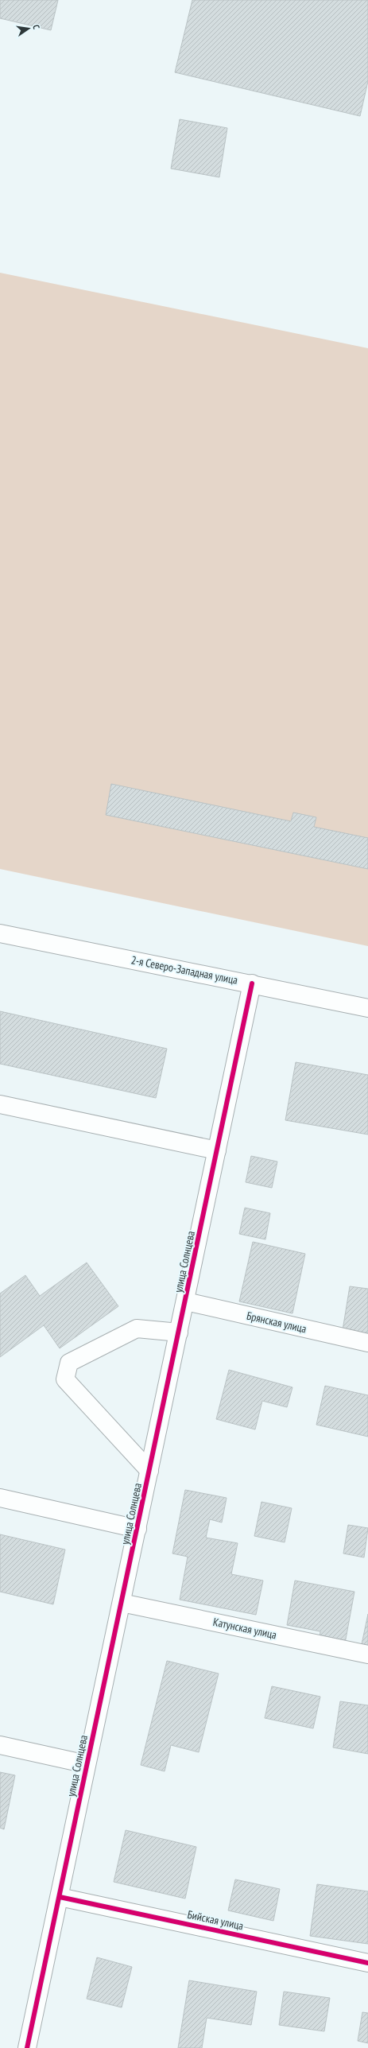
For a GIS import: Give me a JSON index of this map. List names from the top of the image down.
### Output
{
  "streets": {
    "street": [
      "2-я Северо-Западная улица",
      "улица Солнцева",
      "Брянская улица",
      "Катунская улица",
      "Бийская улица"
    ]
  },
  "crossings": [
    ["2-я Северо-Западная улица", "улица Солнцева"],
    ["улица Солнцева", "Брянская улица"],
    ["улица Солнцева", "Катунская улица"],
    ["улица Солнцева", "Бийская улица"]
  ],
  "north": "right"
}
